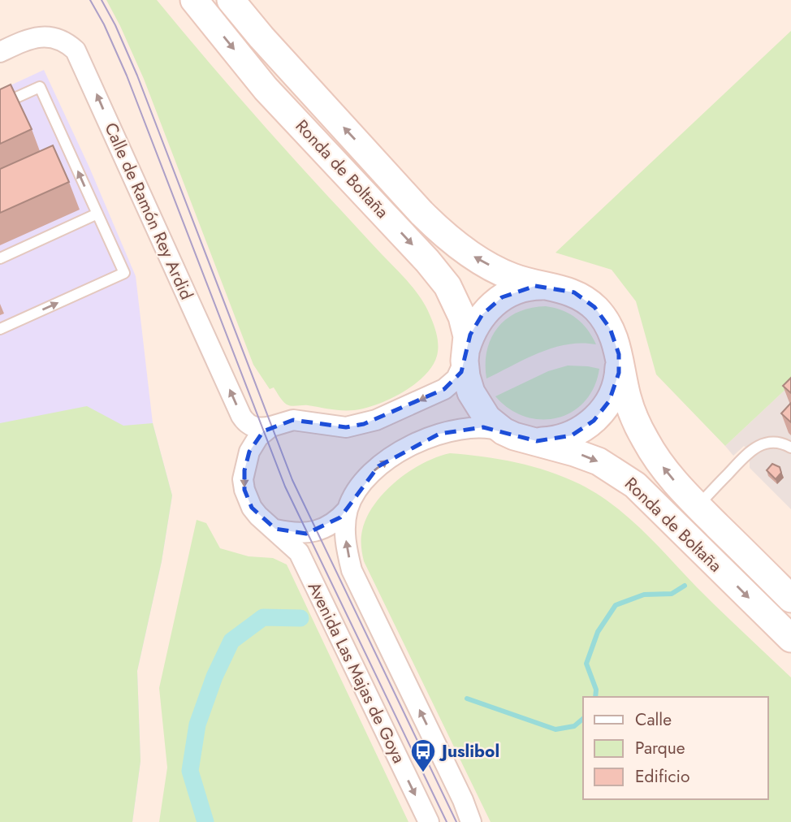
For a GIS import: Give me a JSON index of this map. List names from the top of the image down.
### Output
{
  "streets": {
    "main road": ["Ronda de Boltaña"],
    "street": ["Calle de Ramón Rey Ardid", "Avenida Las Majas de Goya"]
  },
  "crossings": [
    ["Calle de Ramón Rey Ardid", "Avenida Las Majas de Goya"]
  ],
  "one_way": ["Calle de Ramón Rey Ardid"],
  "places": {
    "bus stop": ["Juslibol"]
  },
  "legend": ["Calle", "Parque", "Edificio"]
}
